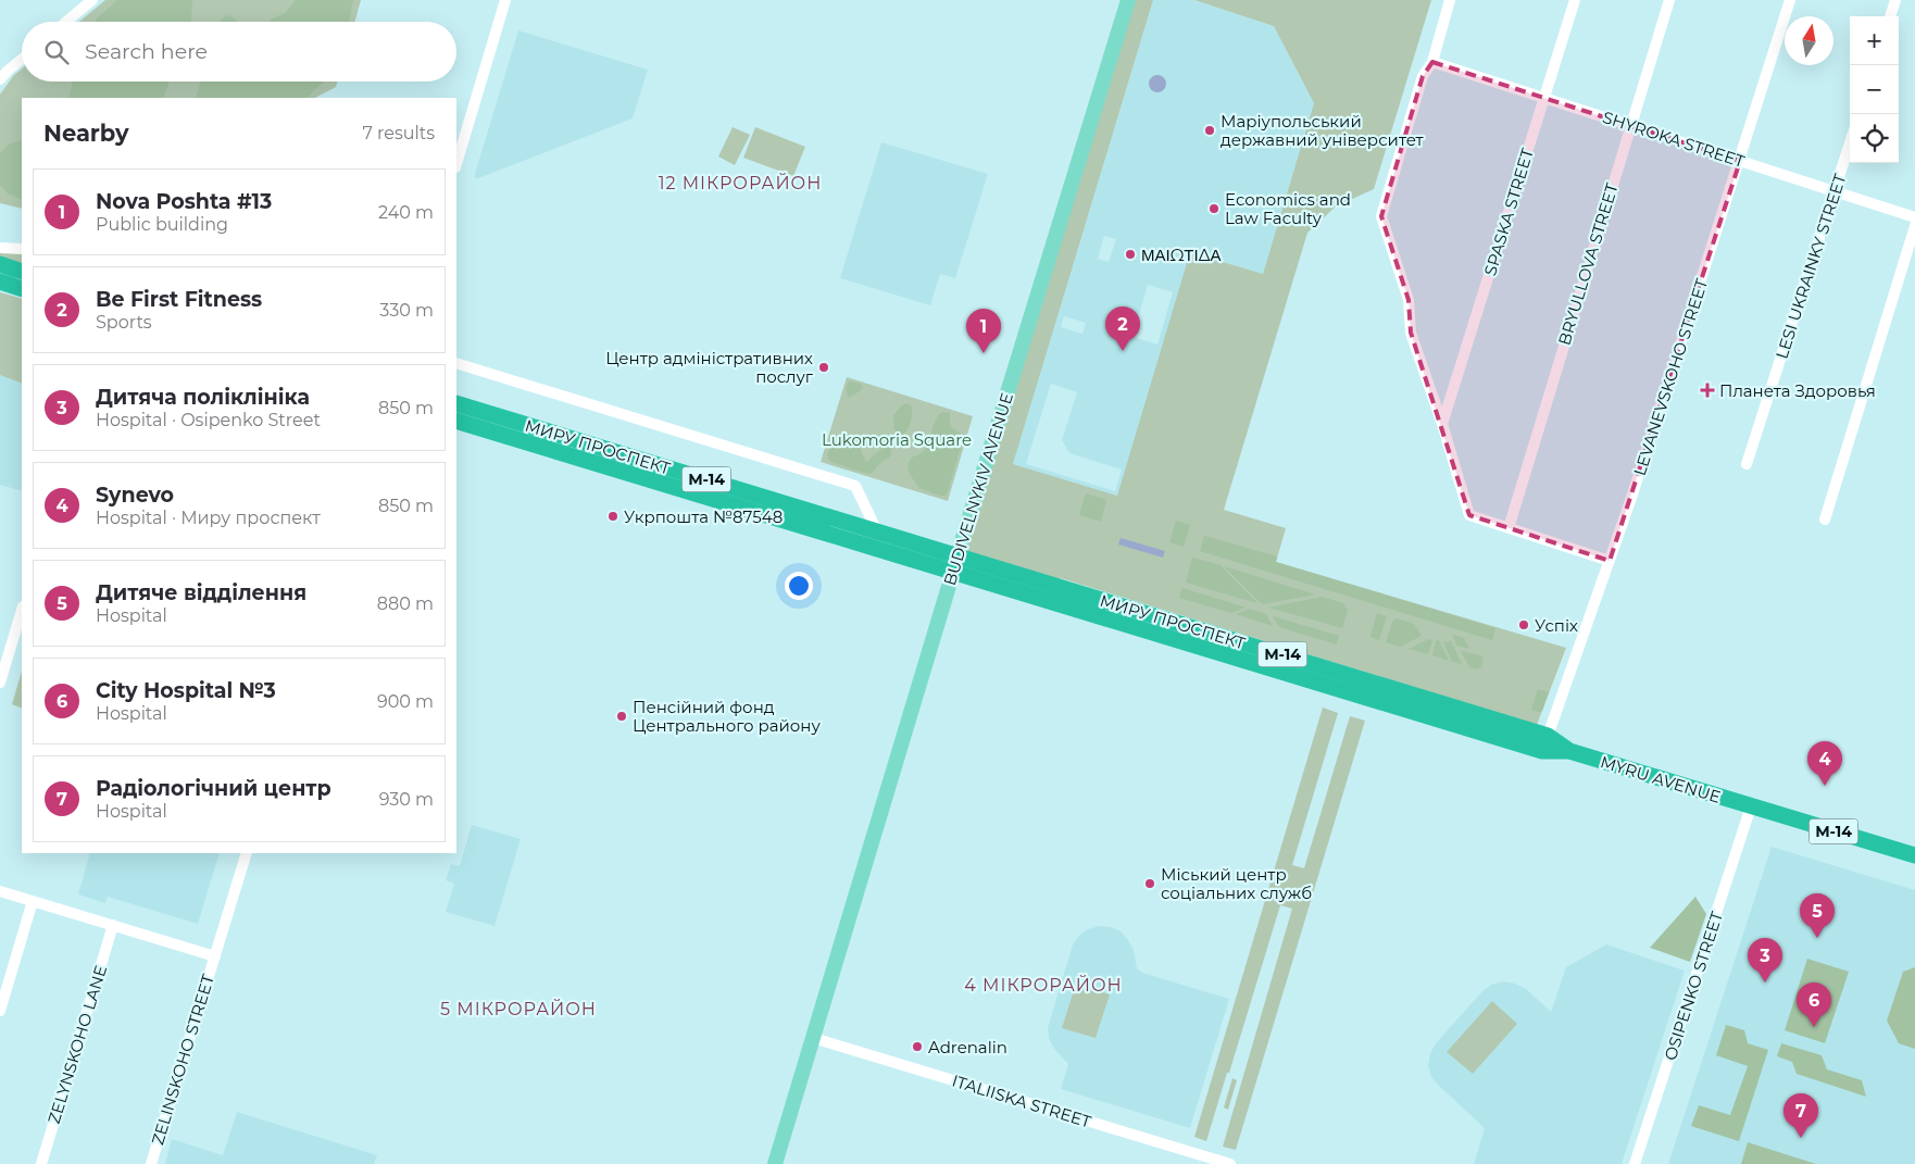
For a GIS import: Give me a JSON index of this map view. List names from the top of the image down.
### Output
{
  "streets": {
    "highway": ["МИРУ ПРОСПЕКТ", "М-14", "MYRU AVENUE"],
    "main road": ["BUDIVELNYKIV AVENUE"],
    "street": [
      "SHYROKA STREET",
      "SPASKA STREET",
      "BRYULLOVA STREET",
      "LESI UKRAINKY STREET",
      "LEVANEVSKOHO STREET",
      "OSIPENKO STREET",
      "ZELYNSKOHO LANE",
      "ZELINSKOHO STREET",
      "ITALIISKA STREET"
    ]
  },
  "crossings": [
    ["SHYROKA STREET", "SPASKA STREET"],
    ["SHYROKA STREET", "BRYULLOVA STREET"],
    ["SHYROKA STREET", "LESI UKRAINKY STREET"],
    ["SHYROKA STREET", "LEVANEVSKOHO STREET"],
    ["LEVANEVSKOHO STREET", "МИРУ ПРОСПЕКТ"],
    ["LEVANEVSKOHO STREET", "MYRU AVENUE"],
    ["МИРУ ПРОСПЕКТ", "М-14"],
    ["МИРУ ПРОСПЕКТ", "BUDIVELNYKIV AVENUE"],
    ["МИРУ ПРОСПЕКТ", "MYRU AVENUE"],
    ["М-14", "BUDIVELNYKIV AVENUE"],
    ["М-14", "MYRU AVENUE"],
    ["М-14", "OSIPENKO STREET"],
    ["BUDIVELNYKIV AVENUE", "ITALIISKA STREET"],
    ["MYRU AVENUE", "OSIPENKO STREET"]
  ],
  "districts": ["12 МІКРОРАЙОН", "4 МІКРОРАЙОН", "5 МІКРОРАЙОН"],
  "parks": ["Lukomoria Square"],
  "places": {
    "other": [
      "Маріупольський державний університет",
      "Economics and Law Faculty",
      "ΜΑΙΩΤΙΔΑ",
      "Центр адміністративних послуг",
      "Укрпошта №87548",
      "Успіх",
      "Пенсійний фонд Центрального району",
      "Міський центр соціальних служб",
      "Adrenalin"
    ],
    "health": ["Планета Здоровья"]
  },
  "north": "top",
  "page": {
    "map_buttons": ["+", "−"],
    "search": "Search here",
    "heading": ["Nearby", "7 results"],
    "list": [
      {
        "mark": "1",
        "name": "Nova Poshta #13",
        "note": "Public building",
        "value": "240 m"
      },
      {
        "mark": "2",
        "name": "Be First Fitness",
        "note": "Sports",
        "value": "330 m"
      },
      {
        "mark": "3",
        "name": "Дитяча поліклініка",
        "note": "Hospital · Osipenko Street",
        "value": "850 m"
      },
      {
        "mark": "4",
        "name": "Synevo",
        "note": "Hospital · Миру проспект",
        "value": "850 m"
      },
      {
        "mark": "5",
        "name": "Дитяче відділення",
        "note": "Hospital",
        "value": "880 m"
      },
      {
        "mark": "6",
        "name": "City Hospital №3",
        "note": "Hospital",
        "value": "900 m"
      },
      {
        "mark": "7",
        "name": "Радіологічний центр",
        "note": "Hospital",
        "value": "930 m"
      }
    ],
    "pins": [
      "2",
      "1",
      "4",
      "5",
      "3",
      "6",
      "7"
    ]
  }
}
